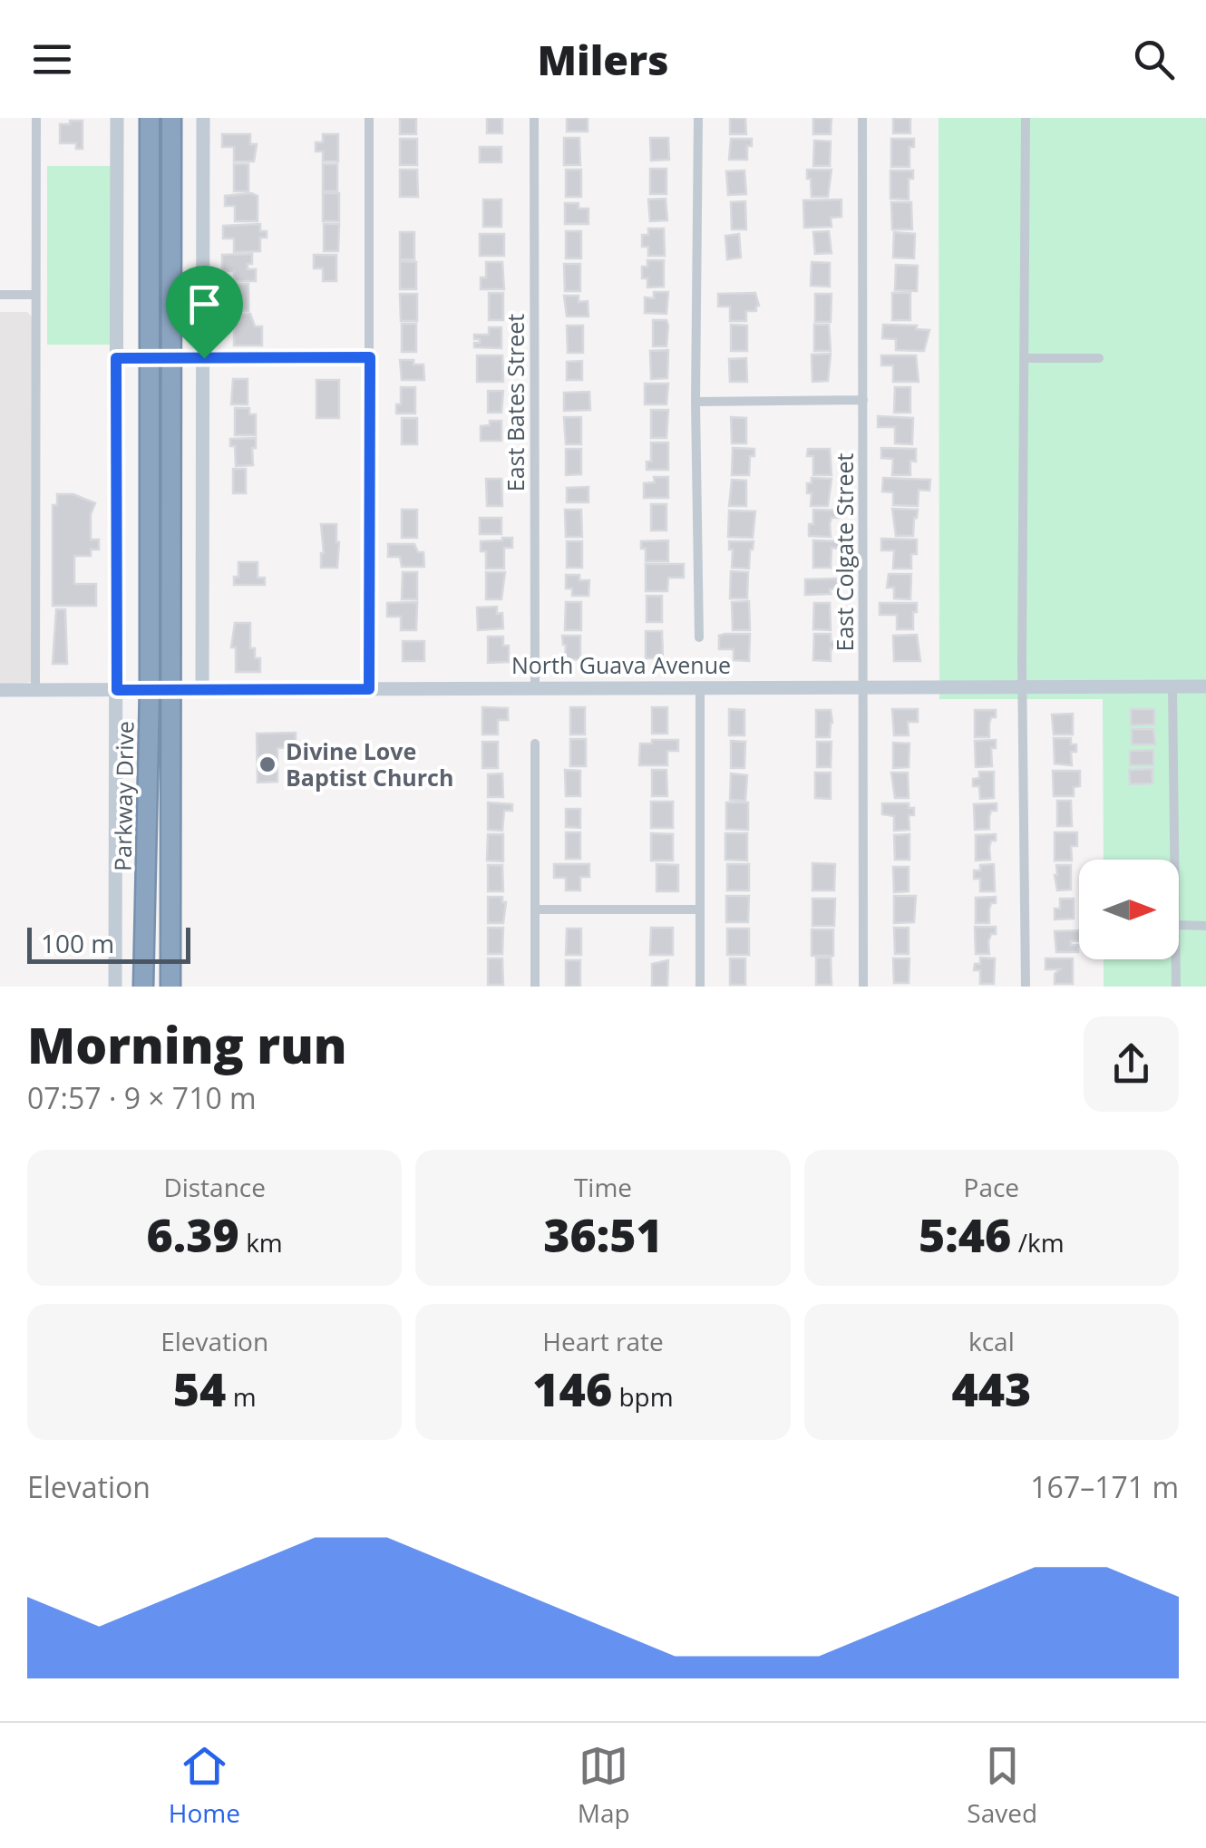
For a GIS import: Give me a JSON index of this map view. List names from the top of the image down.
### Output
{
  "streets": {
    "highway": ["Parkway Drive"],
    "street": ["East Bates Street", "East Colgate Street", "North Guava Avenue"]
  },
  "crossings": [
    ["East Bates Street", "North Guava Avenue"],
    ["East Colgate Street", "North Guava Avenue"],
    ["North Guava Avenue", "Parkway Drive"]
  ],
  "places": ["Divine Love Baptist Church"],
  "scale_bar": "100 m",
  "north": "right",
  "page": {
    "header": "Milers",
    "scale": "100 m",
    "heading": ["Morning run", "07:57 · 9 × 710 m"],
    "stats": [
      ["Distance", "6.39 km"],
      ["Time", "36:51"],
      ["Pace", "5:46 /km"],
      ["Elevation", "54 m"],
      ["Heart rate", "146 bpm"],
      ["kcal", "443"]
    ],
    "chart": ["Elevation", "167–171 m"],
    "tabs": ["Home", "Map", "Saved"]
  }
}
